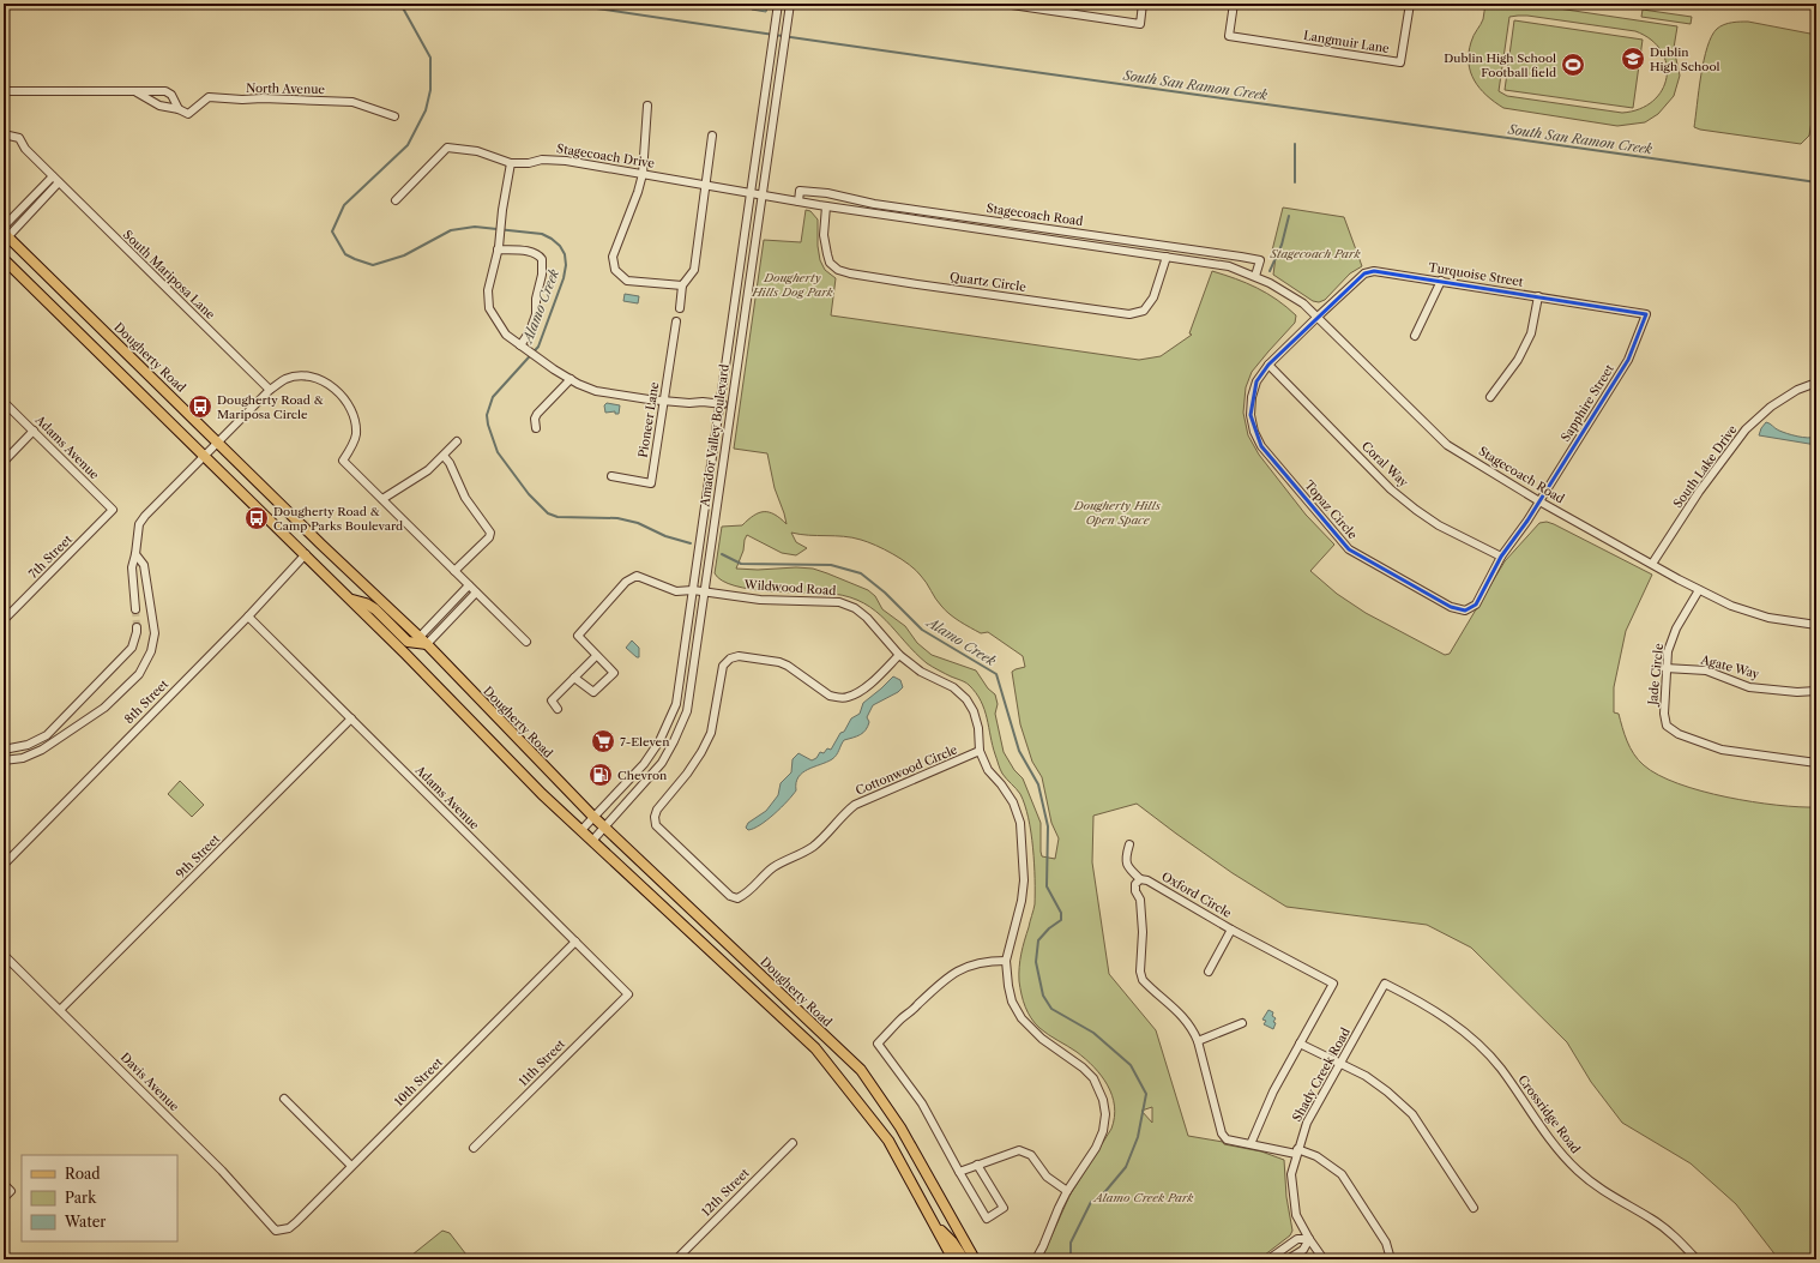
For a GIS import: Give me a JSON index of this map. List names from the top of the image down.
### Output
{
  "streets": {
    "main road": ["Dougherty Road"],
    "street": [
      "Langmuir Lane",
      "North Avenue",
      "Stagecoach Drive",
      "Stagecoach Road",
      "South Mariposa Lane",
      "Turquoise Street",
      "Quartz Circle",
      "Sapphire Street",
      "Pioneer Lane",
      "Amador Valley Boulevard",
      "Adams Avenue",
      "Coral Way",
      "South Lake Drive",
      "Topaz Circle",
      "7th Street",
      "Wildwood Road",
      "Agate Way",
      "Jade Circle",
      "8th Street",
      "Cottonwood Circle",
      "9th Street",
      "Oxford Circle",
      "11th Street",
      "Shady Creek Road",
      "Davis Avenue",
      "10th Street",
      "Crossridge Road",
      "12th Street"
    ]
  },
  "crossings": [
    ["Stagecoach Drive", "Stagecoach Road"],
    ["Stagecoach Drive", "Amador Valley Boulevard"],
    ["Stagecoach Road", "Turquoise Street"],
    ["Stagecoach Road", "Quartz Circle"],
    ["Stagecoach Road", "Sapphire Street"],
    ["Stagecoach Road", "Amador Valley Boulevard"],
    ["Stagecoach Road", "South Lake Drive"],
    ["Stagecoach Road", "Topaz Circle"],
    ["Stagecoach Road", "Jade Circle"],
    ["Turquoise Street", "Sapphire Street"],
    ["Turquoise Street", "Topaz Circle"],
    ["Dougherty Road", "Amador Valley Boulevard"],
    ["Sapphire Street", "Topaz Circle"],
    ["Amador Valley Boulevard", "Wildwood Road"],
    ["Adams Avenue", "7th Street"],
    ["Adams Avenue", "8th Street"],
    ["Adams Avenue", "9th Street"],
    ["Adams Avenue", "11th Street"],
    ["Adams Avenue", "10th Street"],
    ["Coral Way", "Topaz Circle"],
    ["Wildwood Road", "Cottonwood Circle"],
    ["Agate Way", "Jade Circle"],
    ["9th Street", "Davis Avenue"],
    ["Shady Creek Road", "Crossridge Road"],
    ["Davis Avenue", "10th Street"]
  ],
  "water": ["South San Ramon Creek", "Alamo Creek"],
  "parks": [
    "Stagecoach Park",
    "Dougherty Hills Dog Park",
    "Dougherty Hills Open Space",
    "Alamo Creek Park"
  ],
  "places": {
    "school or university": ["Dublin High School"],
    "sports": ["Dublin High School Football field"],
    "bus stop": ["Dougherty Road & Mariposa Circle", "Dougherty Road & Camp Parks Boulevard"],
    "supermarket": ["7-Eleven"],
    "fuel station": ["Chevron"]
  },
  "legend": ["Road", "Park", "Water"]
}
